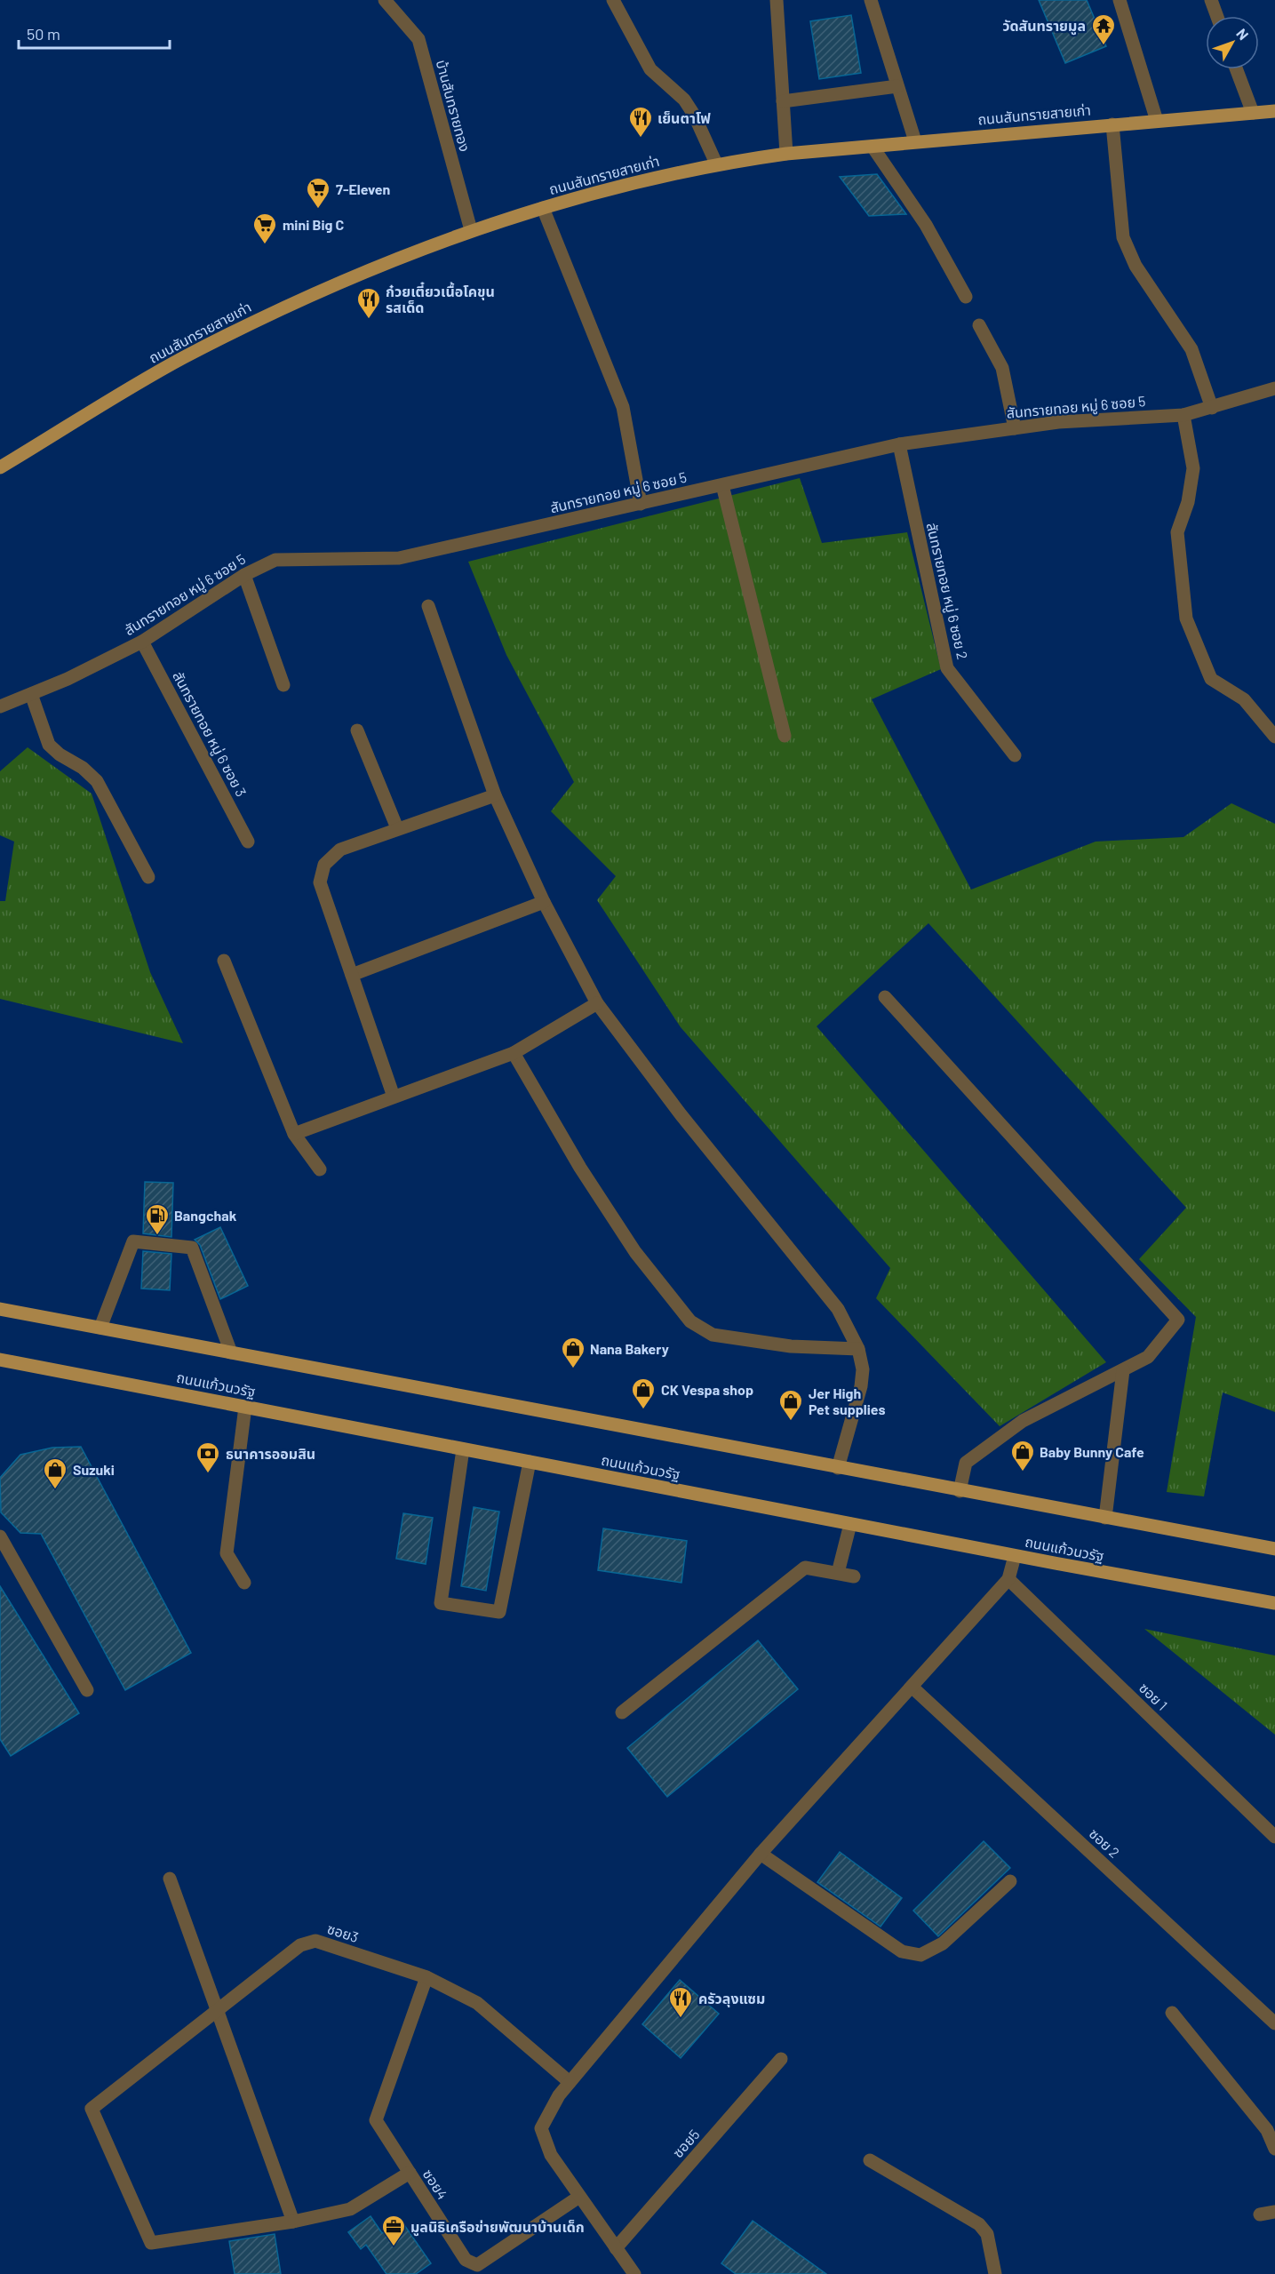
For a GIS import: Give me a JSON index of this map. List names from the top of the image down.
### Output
{
  "streets": {
    "main road": ["ถนนสันทรายสายเก่า", "ถนนแก้วนวรัฐ"],
    "street": [
      "บ้านสันทรายทอง",
      "สันทรายทอย หมู่ 6 ซอย 5",
      "สันทรายทอย หมู่ 6 ซอย 2",
      "สันทรายทอย หมู่ 6 ซอย 3",
      "ซอย 1",
      "ซอย 2",
      "ซอย3",
      "ซอย5",
      "ซอย4"
    ]
  },
  "crossings": [
    ["บ้านสันทรายทอง", "ถนนสันทรายสายเก่า"],
    ["สันทรายทอย หมู่ 6 ซอย 5", "สันทรายทอย หมู่ 6 ซอย 2"],
    ["สันทรายทอย หมู่ 6 ซอย 5", "สันทรายทอย หมู่ 6 ซอย 3"]
  ],
  "places": {
    "temple": ["วัดสันทรายมูล"],
    "restaurant": ["เย็นตาโฟ", "ก๋วยเตี๋ยวเนื้อโคขุน รสเด็ด", "ครัวลุงแซม"],
    "supermarket": ["7-Eleven", "mini Big C"],
    "fuel station": ["Bangchak"],
    "shop": [
      "Nana Bakery",
      "CK Vespa shop",
      "Jer High Pet supplies",
      "Baby Bunny Cafe",
      "Suzuki"
    ],
    "bank": ["ธนาคารออมสิน"],
    "office": ["มูลนิธิเครือข่ายพัฒนาบ้านเด็ก"]
  },
  "scale_bar": "50 m",
  "north": "top right"
}
